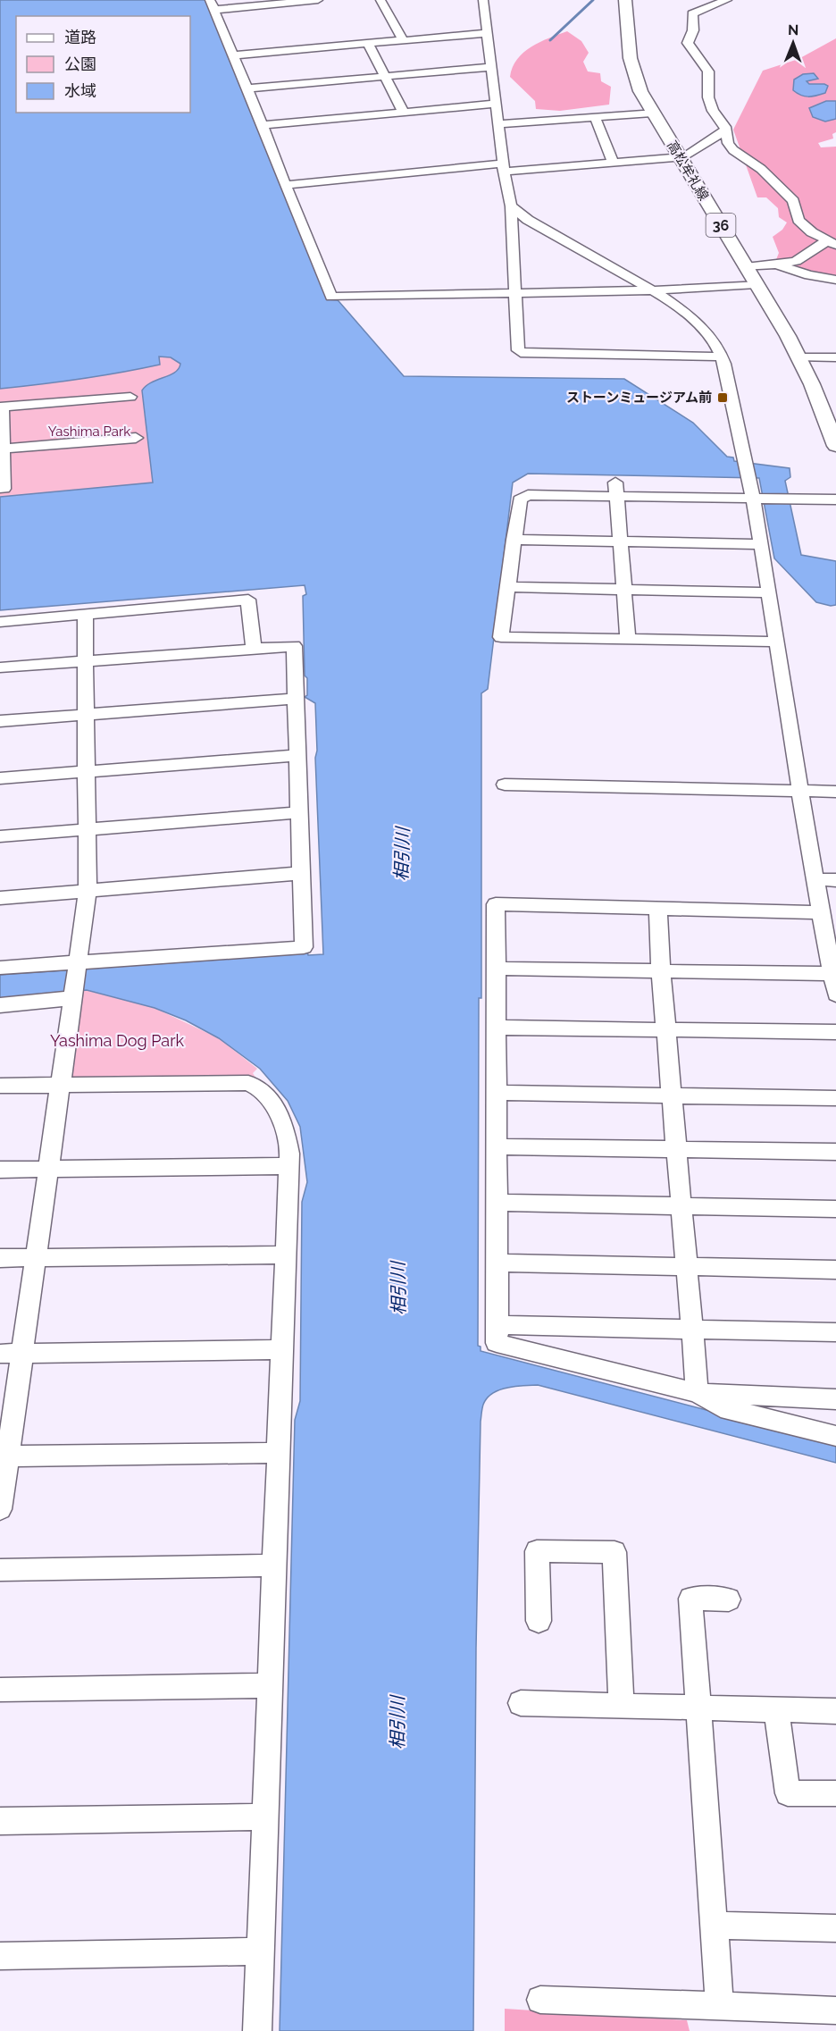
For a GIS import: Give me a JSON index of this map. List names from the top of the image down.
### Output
{
  "streets": {
    "main road": ["高松牟礼線", "36"]
  },
  "water": ["相引川"],
  "parks": ["Yashima Park", "Yashima Dog Park"],
  "places": {
    "transit": ["ストーンミュージアム前"]
  },
  "legend": ["道路", "公園", "水域"],
  "north": "top"
}
